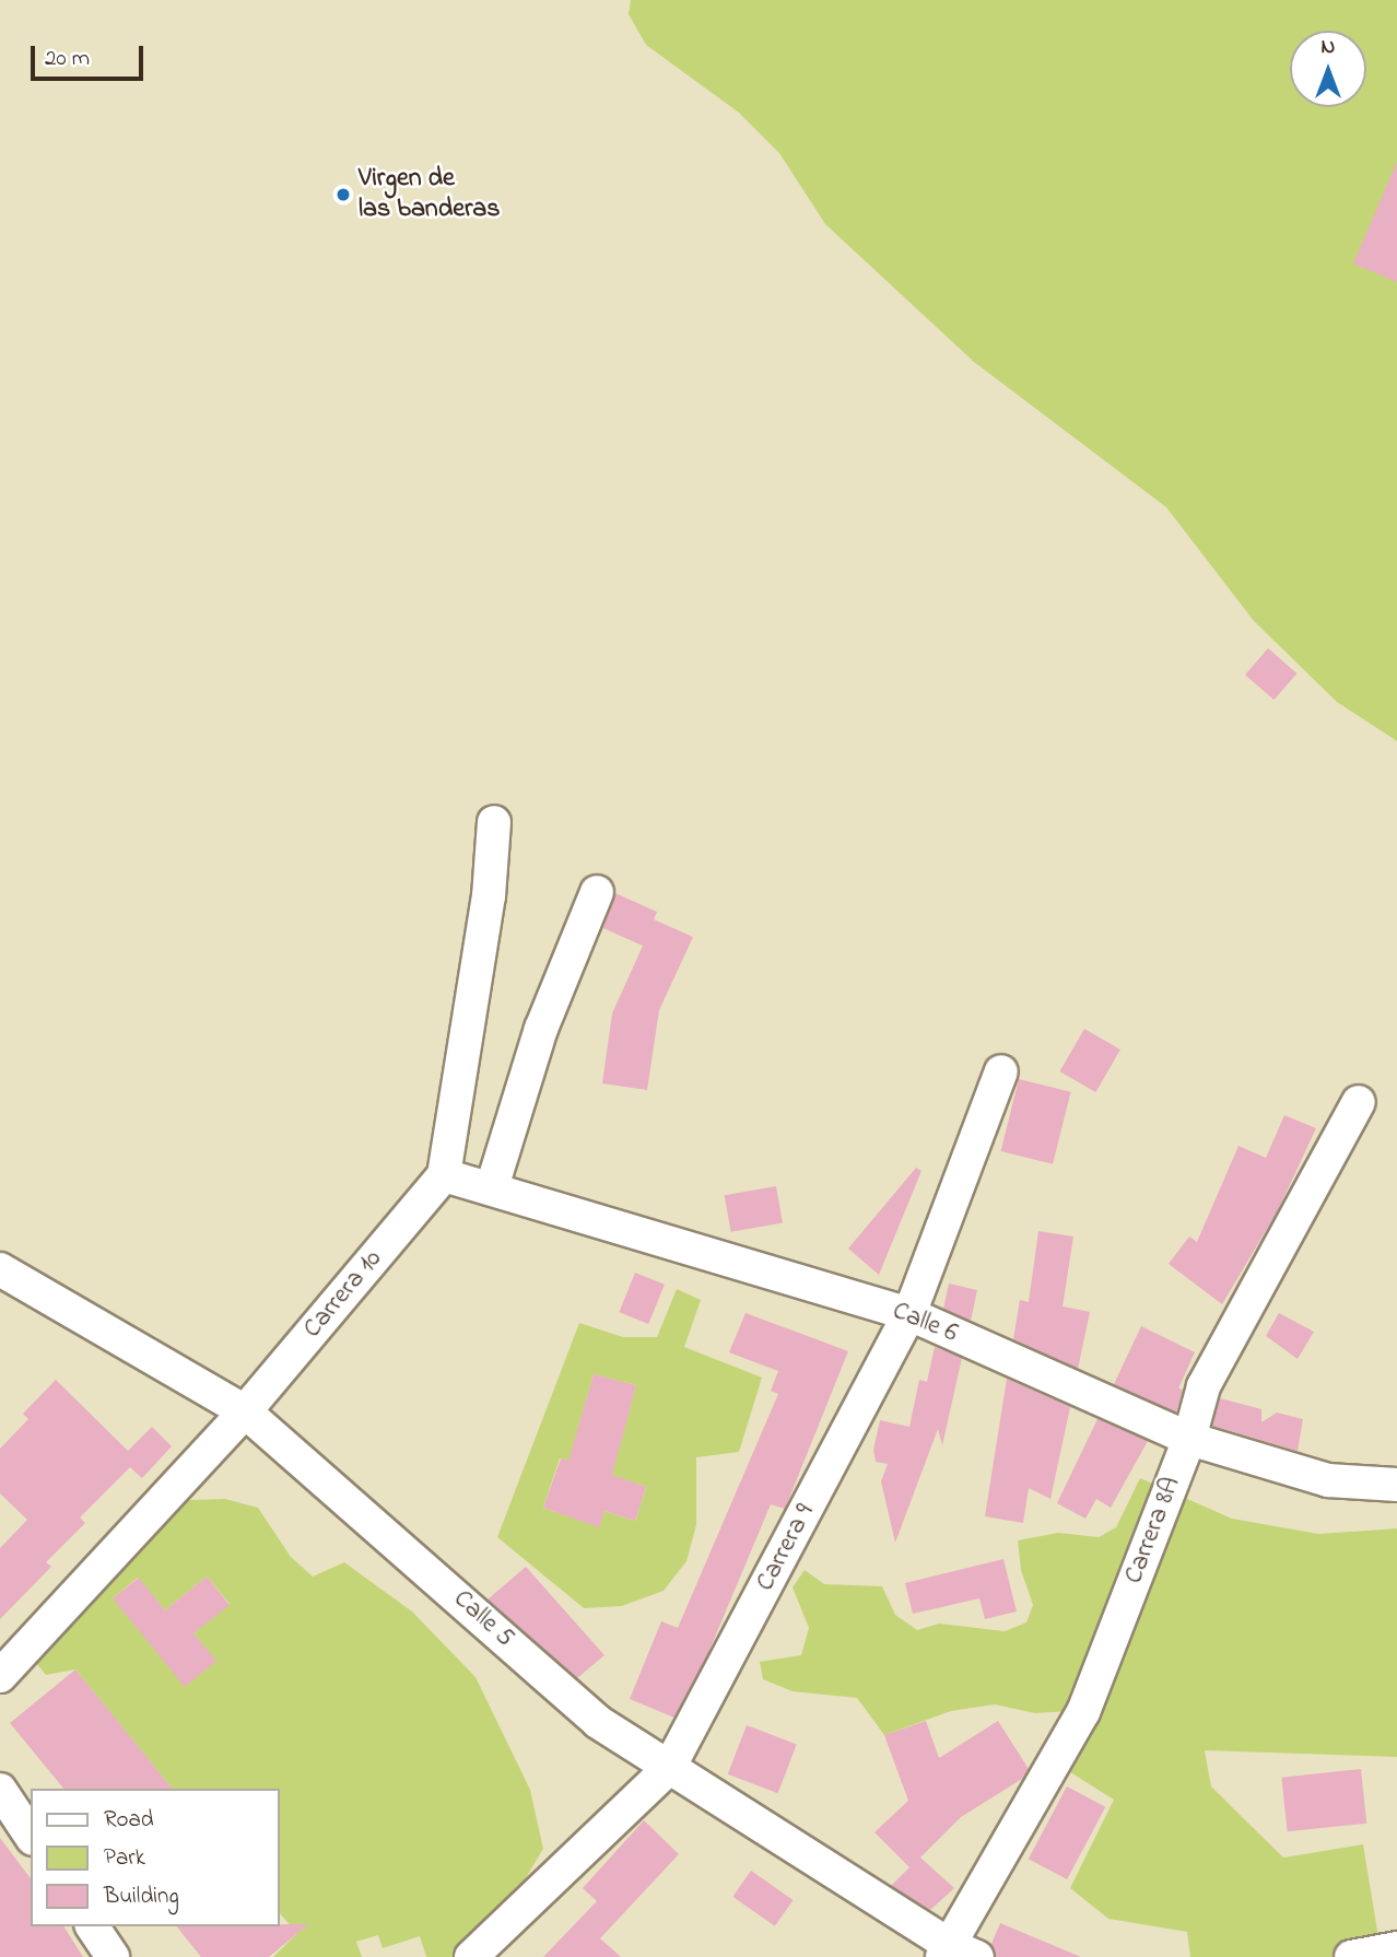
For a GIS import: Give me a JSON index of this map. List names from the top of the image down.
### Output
{
  "streets": {
    "street": [
      "Carrera 10",
      "Calle 6",
      "Carrera 8A",
      "Carrera 9",
      "Calle 5"
    ]
  },
  "crossings": [
    ["Carrera 10", "Calle 6"],
    ["Carrera 10", "Calle 5"],
    ["Calle 6", "Carrera 8A"],
    ["Calle 6", "Carrera 9"],
    ["Carrera 8A", "Calle 5"],
    ["Carrera 9", "Calle 5"]
  ],
  "places": ["Virgen de las banderas"],
  "legend": ["Road", "Park", "Building"],
  "scale_bar": "20 m",
  "north": "top"
}
